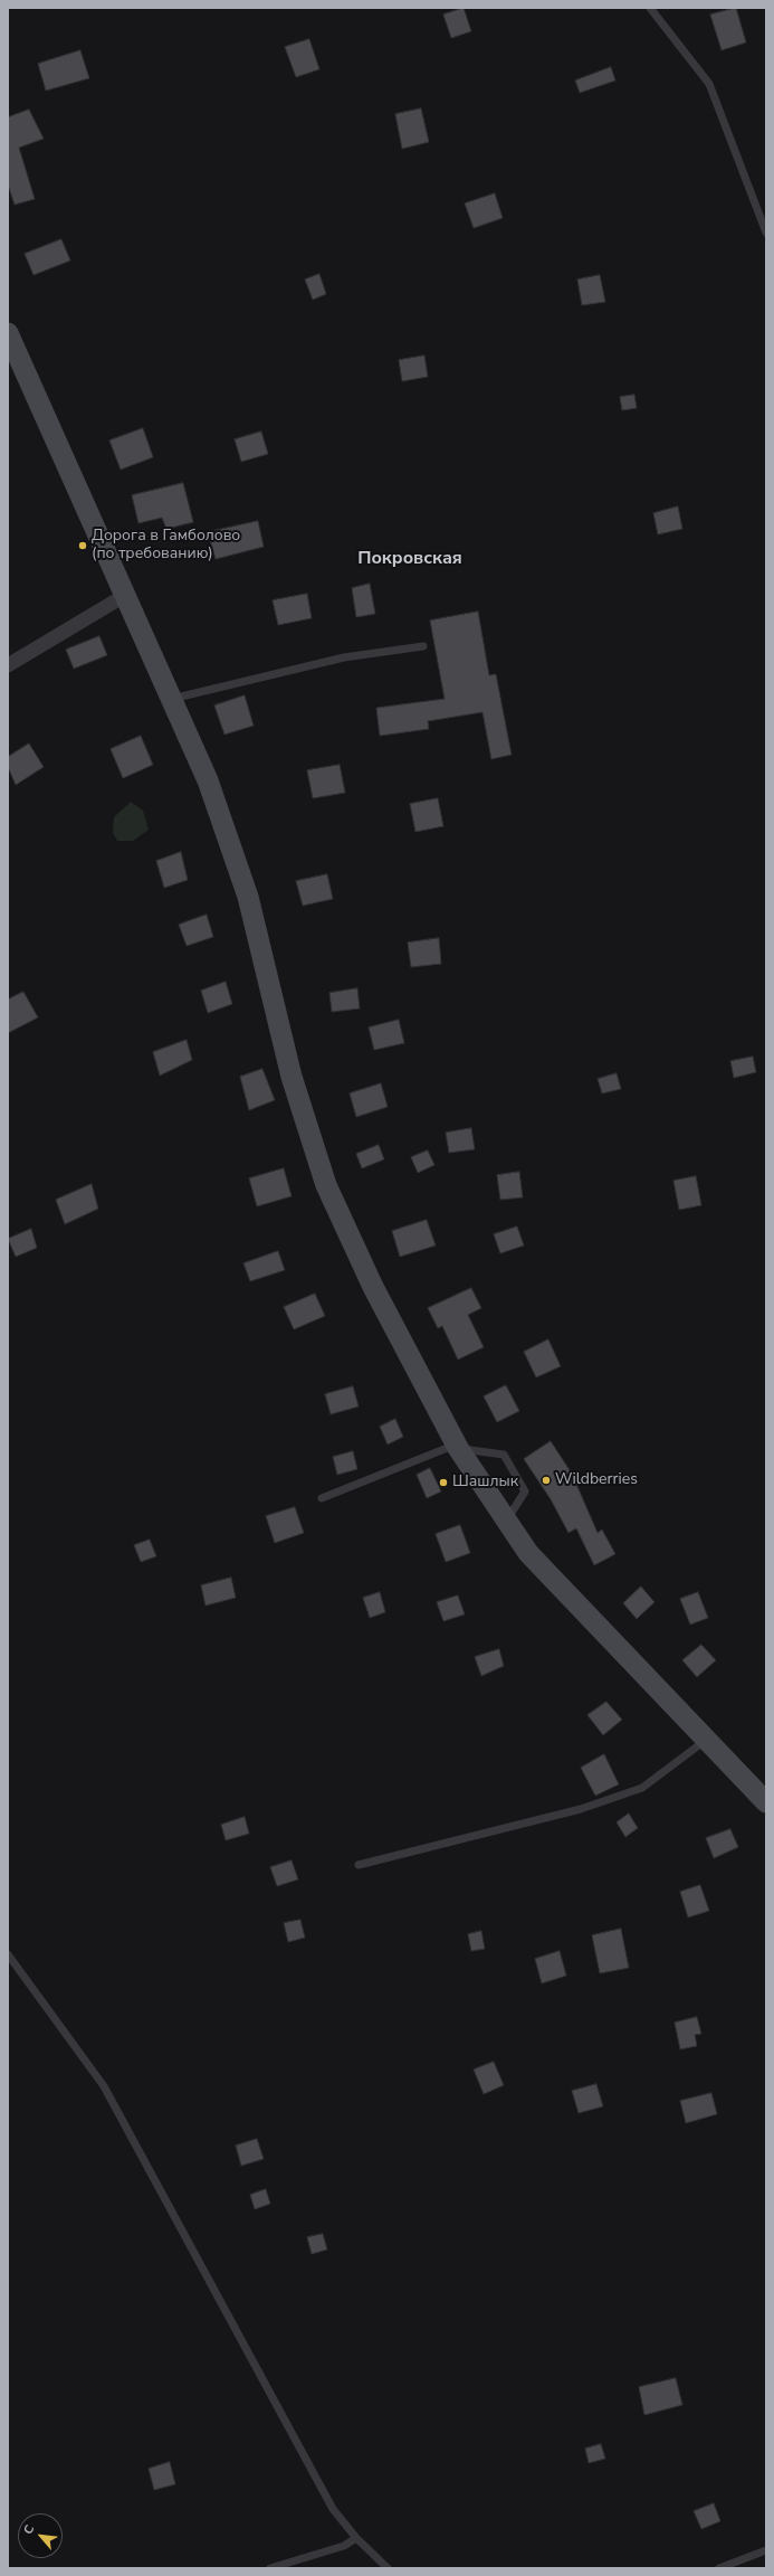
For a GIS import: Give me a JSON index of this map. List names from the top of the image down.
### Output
{
  "districts": ["Покровская"],
  "places": ["Дорога в Гамболово (по требованию)", "Wildberries", "Шашлык"],
  "north": "top left"
}
